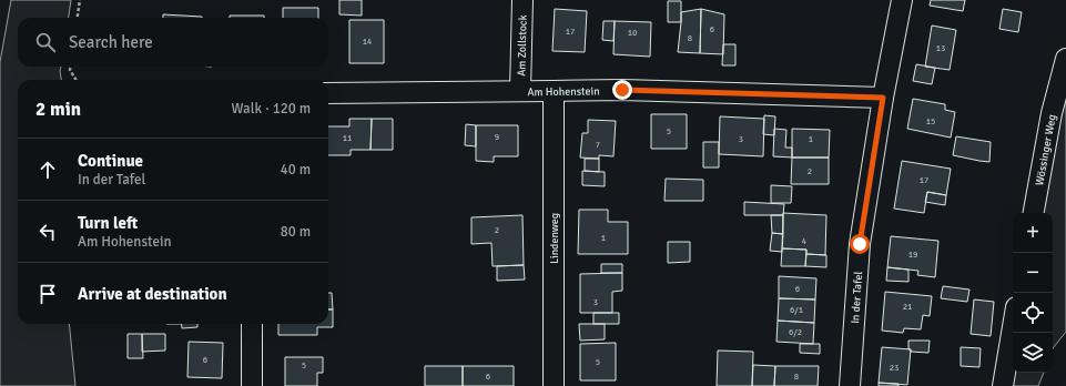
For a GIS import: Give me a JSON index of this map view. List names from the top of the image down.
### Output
{
  "streets": {
    "street": [
      "Am Zollstock",
      "Am Hohenstein",
      "Wössinger Weg",
      "Lindenweg",
      "In der Tafel"
    ]
  },
  "crossings": [
    ["Am Zollstock", "Am Hohenstein"],
    ["Am Hohenstein", "Lindenweg"],
    ["Am Hohenstein", "In der Tafel"]
  ],
  "house_numbers": [
    "6",
    "17",
    "10",
    "8",
    "14",
    "13",
    "15",
    "5",
    "9",
    "11",
    "3",
    "1",
    "7",
    "2",
    "17",
    "2",
    "1",
    "4",
    "19",
    "6",
    "3",
    "21",
    "6/1",
    "6/2",
    "6",
    "5",
    "5",
    "23",
    "6",
    "8"
  ],
  "page": {
    "search": "Search here",
    "heading": ["2 min", "Walk · 120 m"],
    "list": [
      ["Continue", "In der Tafel", "40 m"],
      ["Turn left", "Am Hohenstein", "80 m"],
      "Arrive at destination"
    ],
    "map_buttons": ["+", "−"]
  }
}
